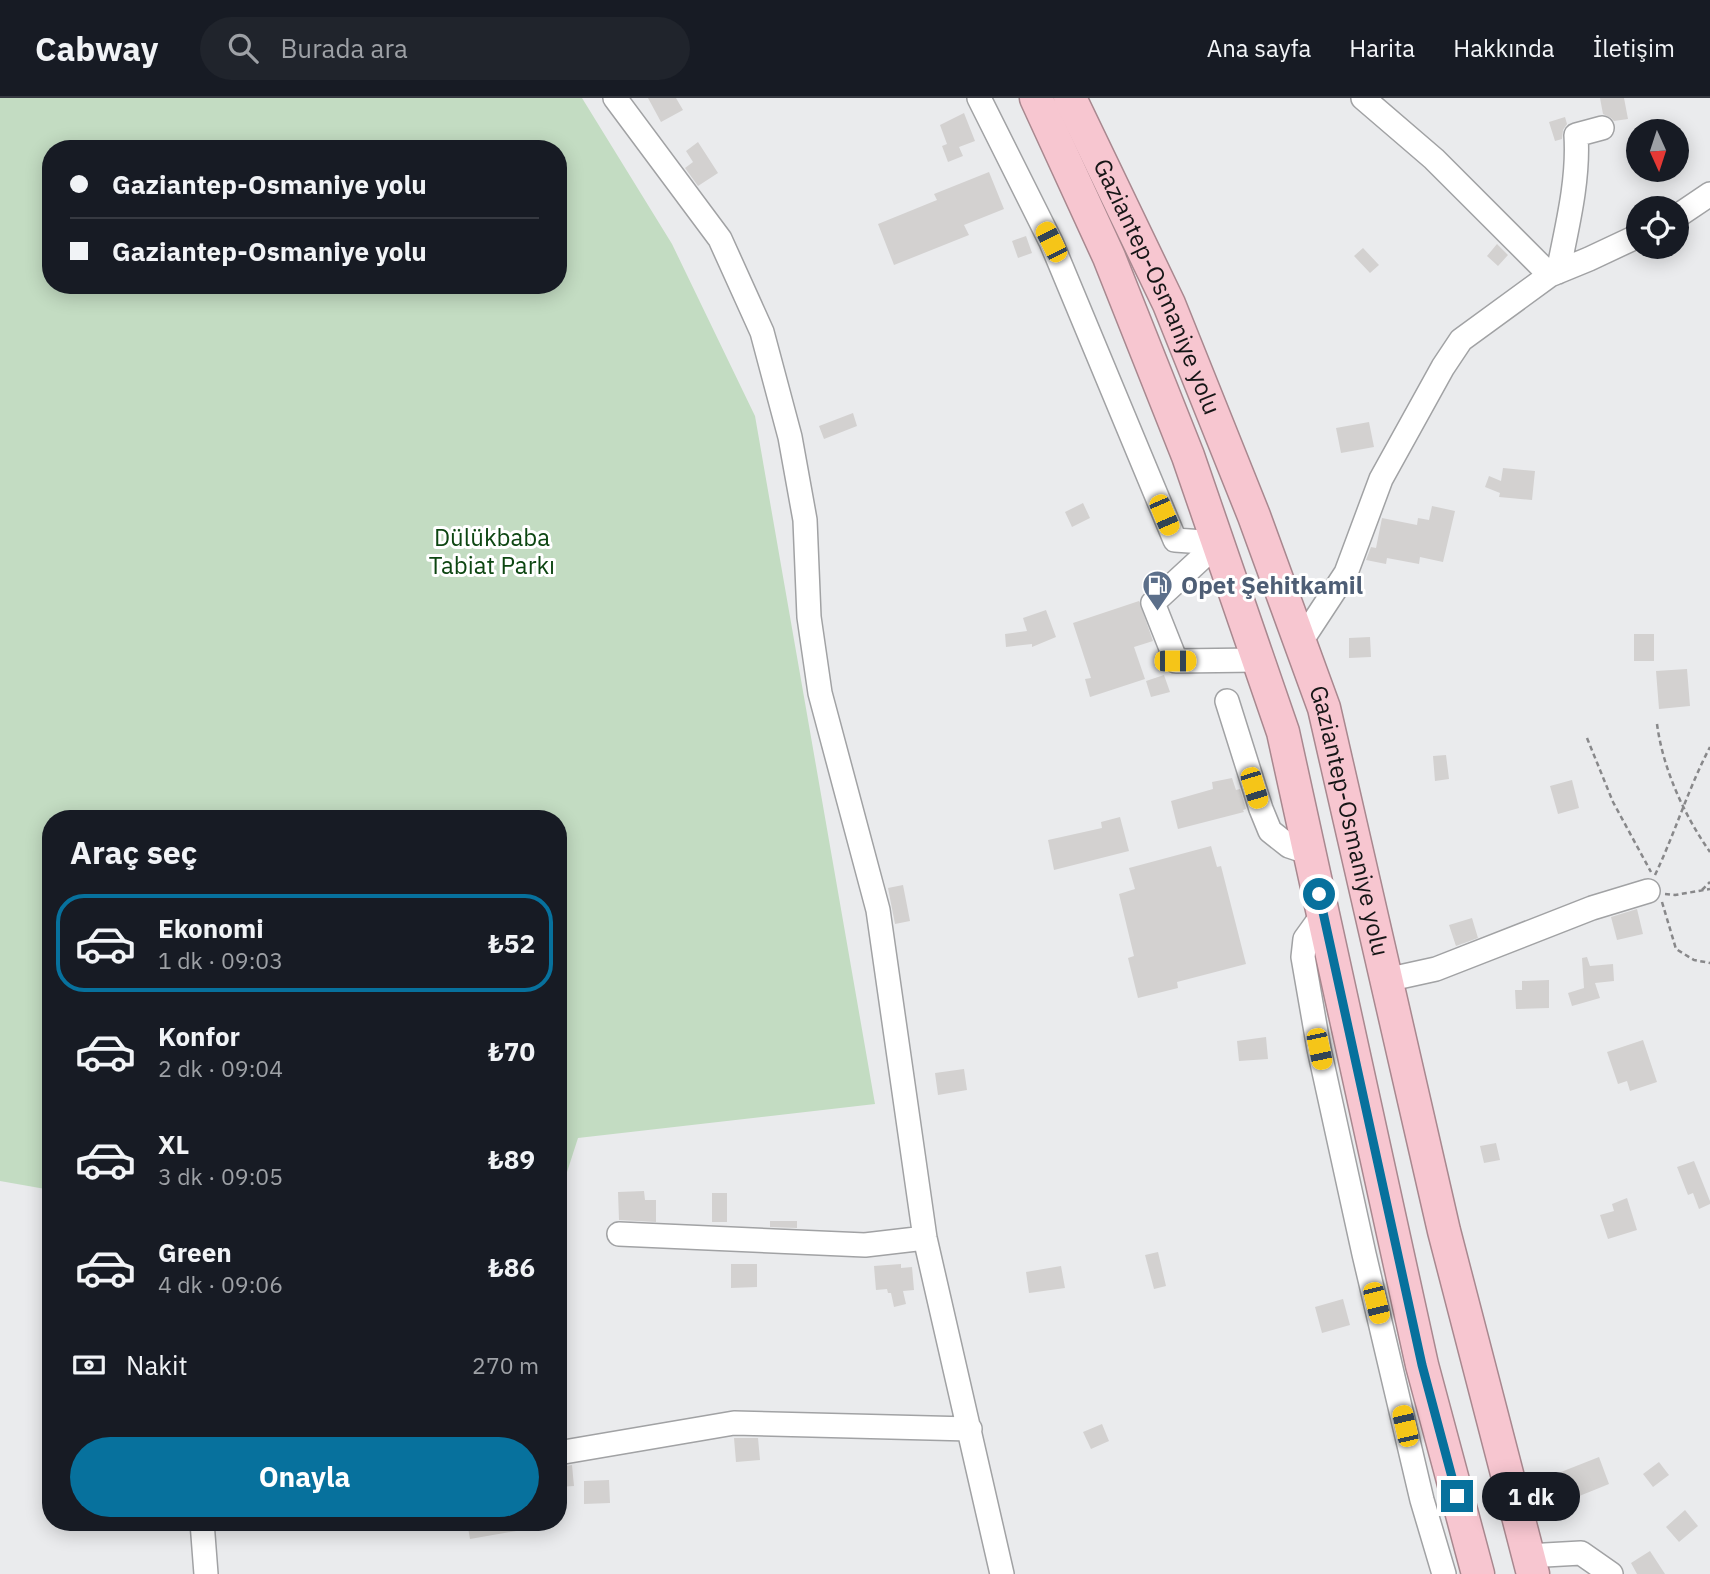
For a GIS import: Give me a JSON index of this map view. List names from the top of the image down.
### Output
{
  "streets": {
    "highway": ["Gaziantep-Osmaniye yolu"]
  },
  "parks": ["Dülükbaba Tabiat Parkı"],
  "places": {
    "fuel station": ["Opet Şehitkamil"]
  },
  "north": "bottom",
  "page": {
    "header": "Cabway",
    "search": "Burada ara",
    "nav": [
      "Ana sayfa",
      "Harita",
      "Hakkında",
      "İletişim"
    ],
    "banner": ["Gaziantep-Osmaniye yolu", "Gaziantep-Osmaniye yolu"],
    "heading": "Araç seç",
    "list": [
      {
        "name": "Ekonomi",
        "note": "1 dk · 09:03",
        "value": "₺52"
      },
      {
        "name": "Konfor",
        "note": "2 dk · 09:04",
        "value": "₺70"
      },
      {
        "name": "XL",
        "note": "3 dk · 09:05",
        "value": "₺89"
      },
      {
        "name": "Green",
        "note": "4 dk · 09:06",
        "value": "₺86"
      }
    ],
    "pay": ["Nakit", "270 m"],
    "buttons": "Onayla",
    "bubble": "1 dk"
  }
}
